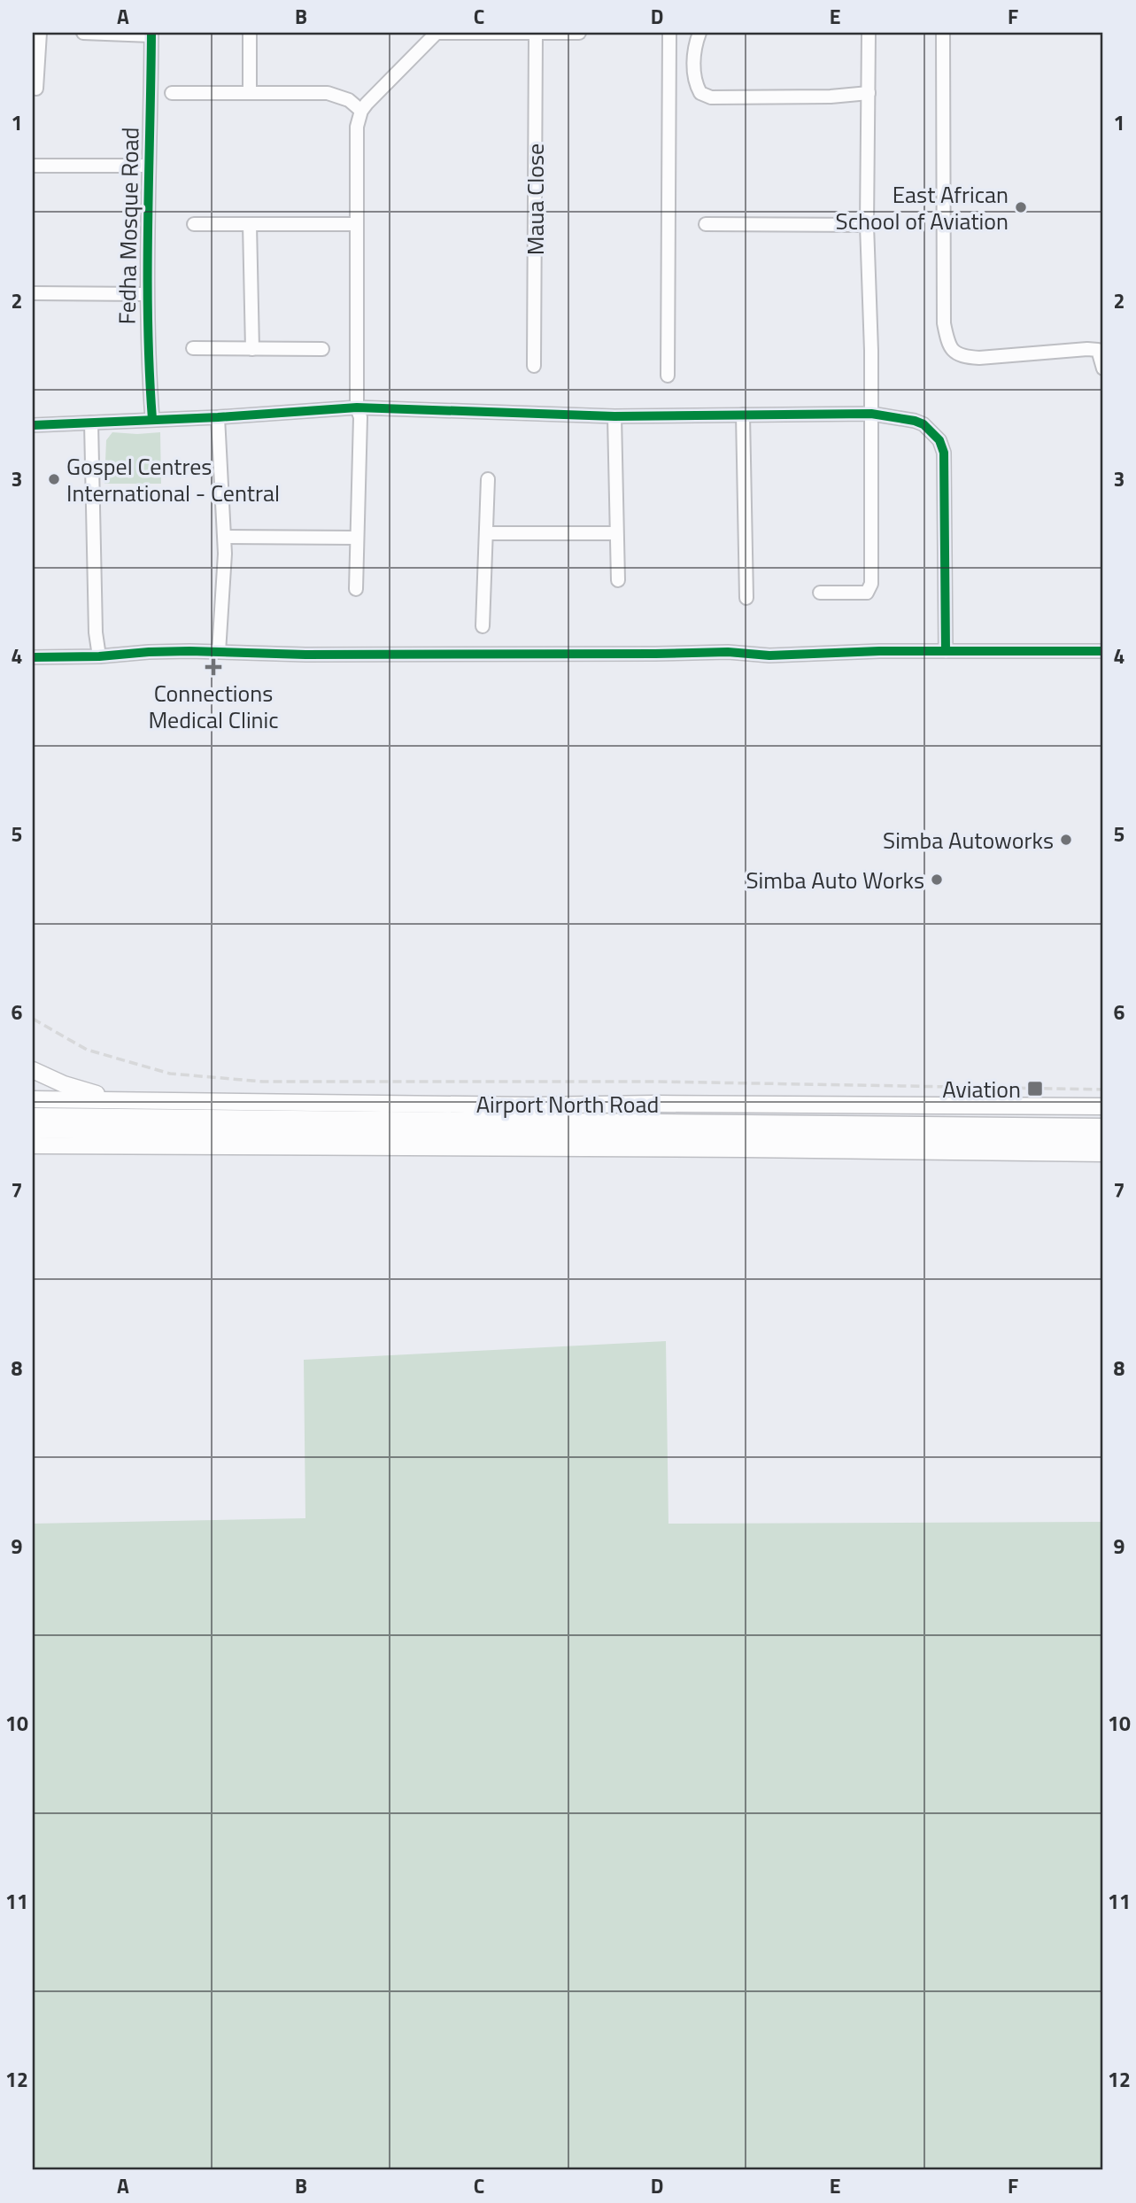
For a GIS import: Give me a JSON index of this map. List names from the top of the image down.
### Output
{
  "streets": {
    "main road": ["Airport North Road"],
    "street": ["Maua Close", "Fedha Mosque Road"]
  },
  "places": {
    "other": [
      "East African School of Aviation",
      "Gospel Centres International - Central",
      "Simba Autoworks",
      "Simba Auto Works"
    ],
    "health": ["Connections Medical Clinic"],
    "transit": ["Aviation"]
  },
  "grid": {
    "columns": [
      "A",
      "B",
      "C",
      "D",
      "E",
      "F"
    ],
    "rows": [
      "1",
      "2",
      "3",
      "4",
      "5",
      "6",
      "7",
      "8",
      "9",
      "10",
      "11",
      "12"
    ]
  }
}
